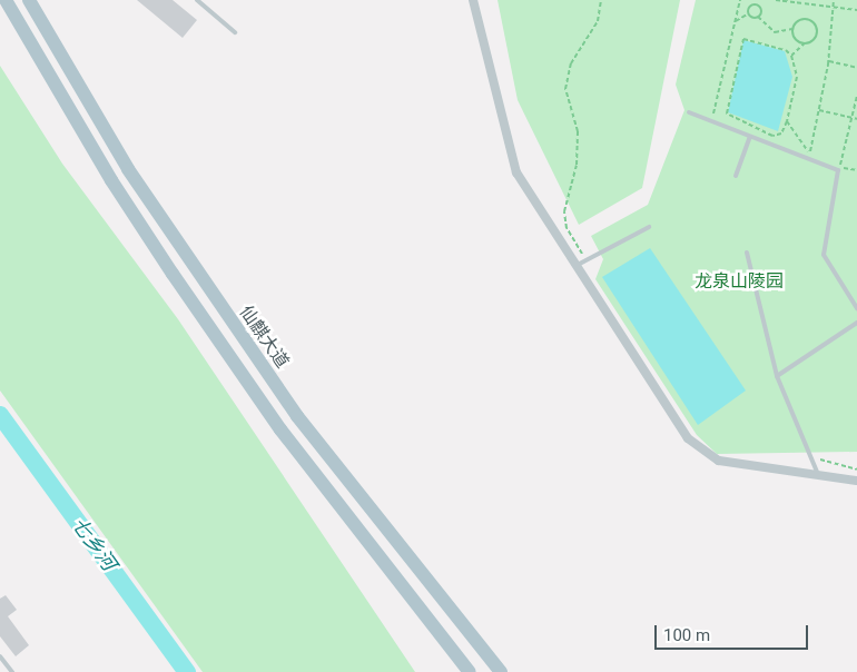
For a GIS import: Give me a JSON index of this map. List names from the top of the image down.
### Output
{
  "streets": {
    "main road": ["仙麒大道"]
  },
  "water": ["七乡河"],
  "parks": ["龙泉山陵园"],
  "scale_bar": "100 m"
}
